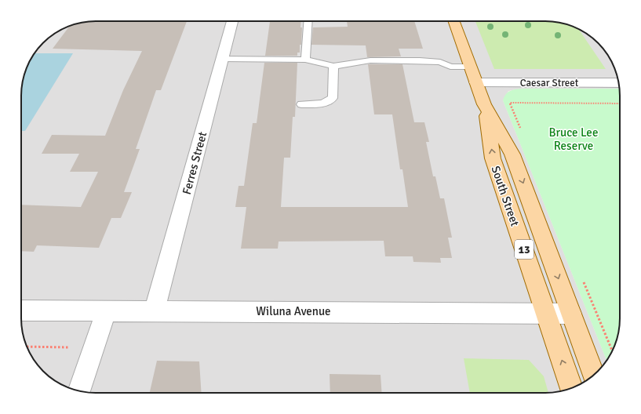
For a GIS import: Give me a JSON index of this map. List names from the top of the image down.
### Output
{
  "streets": {
    "main road": ["South Street", "13"],
    "street": ["Caesar Street", "Ferres Street", "Wiluna Avenue"]
  },
  "crossings": [
    ["Caesar Street", "South Street"],
    ["Ferres Street", "Wiluna Avenue"],
    ["South Street", "Wiluna Avenue"]
  ],
  "parks": ["Bruce Lee Reserve"]
}
